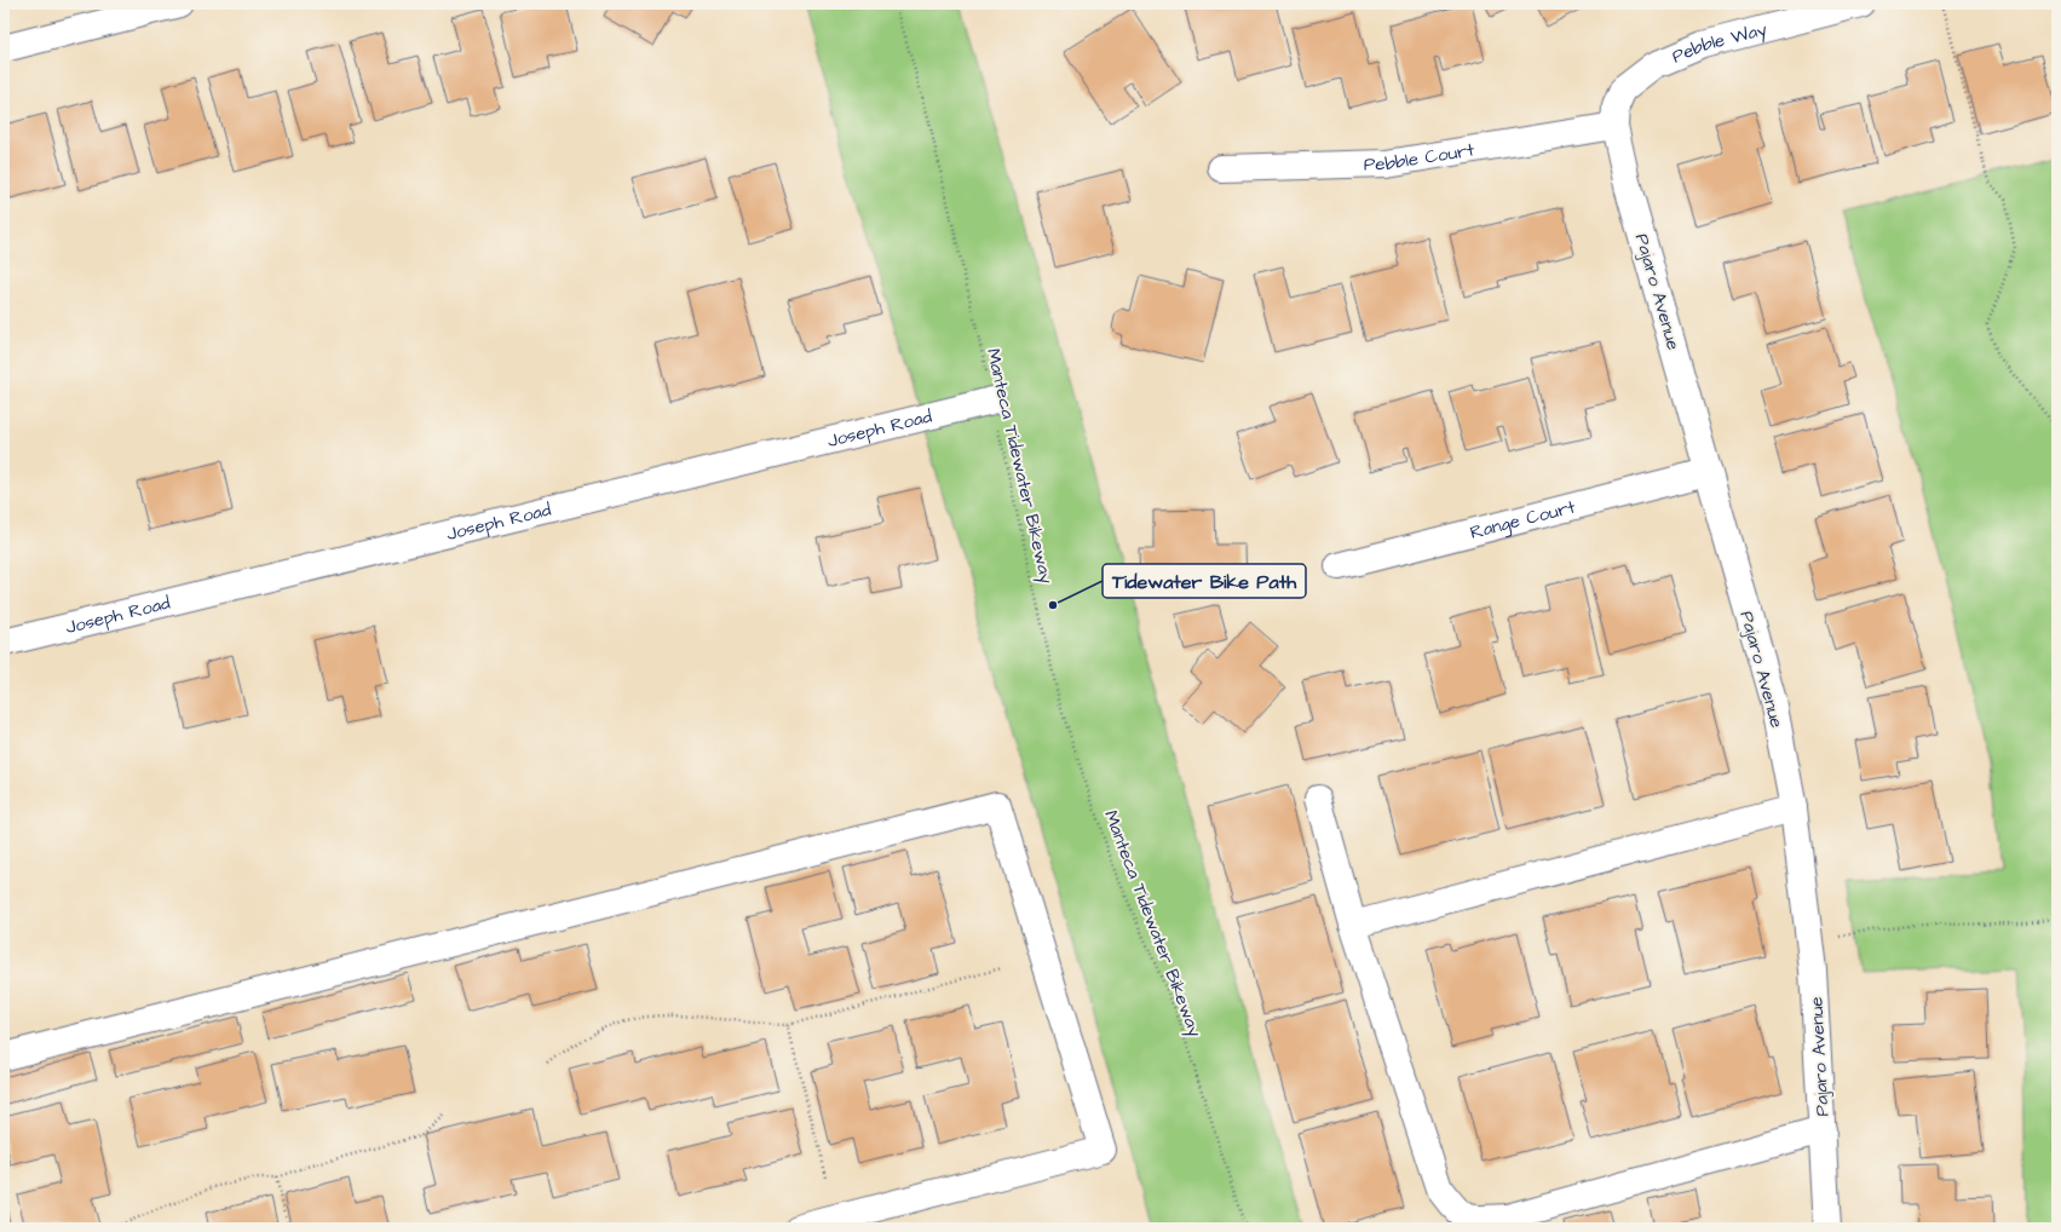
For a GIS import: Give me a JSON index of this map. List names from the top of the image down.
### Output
{
  "streets": {
    "street": [
      "Pebble Way",
      "Pebble Court",
      "Pajaro Avenue",
      "Joseph Road",
      "Range Court"
    ],
    "path": ["Manteca Tidewater Bikeway"]
  },
  "crossings": [
    ["Pebble Way", "Pebble Court"],
    ["Pebble Way", "Pajaro Avenue"],
    ["Pebble Court", "Pajaro Avenue"],
    ["Pajaro Avenue", "Range Court"],
    ["Joseph Road", "Manteca Tidewater Bikeway"]
  ],
  "places": ["Tidewater Bike Path"]
}
